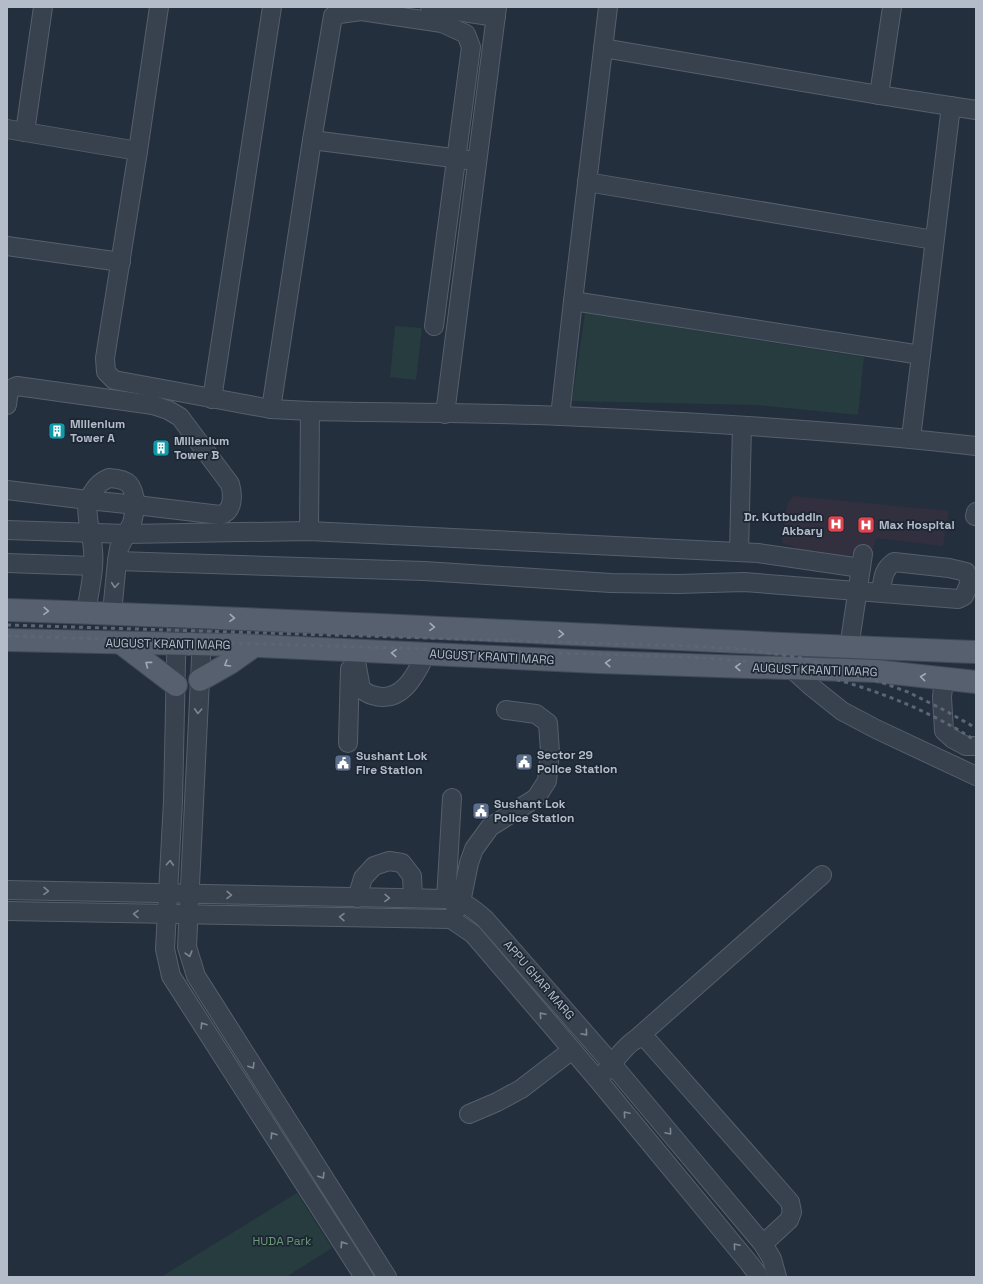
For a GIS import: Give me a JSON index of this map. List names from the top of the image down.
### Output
{
  "streets": {
    "main road": ["AUGUST KRANTI MARG"],
    "street": ["APPU GHAR MARG"]
  },
  "parks": ["HUDA Park"],
  "places": {
    "building": ["Millenium Tower A", "Millenium Tower B"],
    "hospital": ["Dr. Kutbuddin Akbary", "Max Hospital"],
    "public building": ["Sector 29 Police Station", "Sushant Lok Fire Station", "Sushant Lok Police Station"]
  }
}
